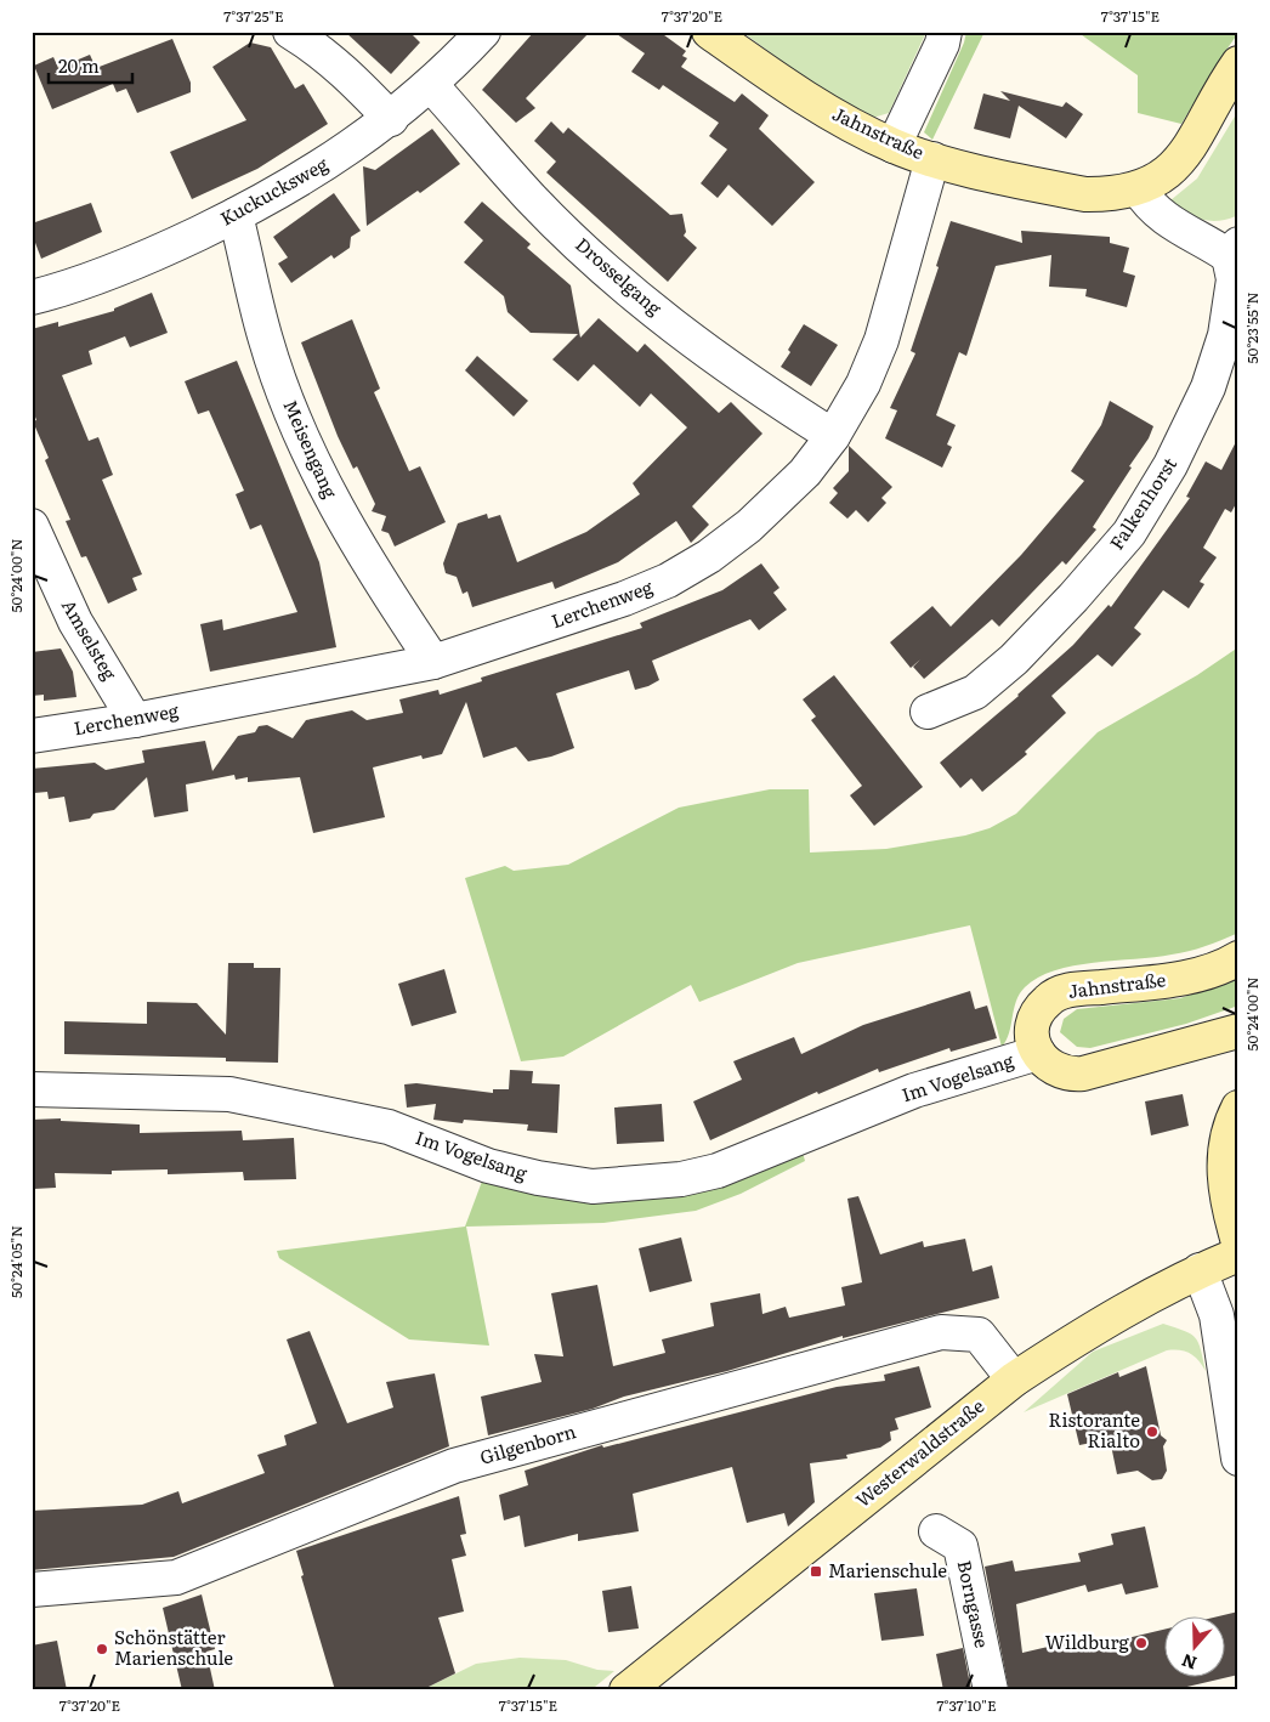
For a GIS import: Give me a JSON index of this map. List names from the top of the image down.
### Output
{
  "streets": {
    "street": [
      "Jahnstraße",
      "Kuckucksweg",
      "Drosselgang",
      "Meisengang",
      "Falkenhorst",
      "Lerchenweg",
      "Amselsteg",
      "Im Vogelsang",
      "Gilgenborn",
      "Westerwaldstraße",
      "Borngasse"
    ]
  },
  "crossings": [
    ["Jahnstraße", "Lerchenweg"],
    ["Jahnstraße", "Im Vogelsang"],
    ["Kuckucksweg", "Drosselgang"],
    ["Kuckucksweg", "Meisengang"],
    ["Drosselgang", "Lerchenweg"],
    ["Meisengang", "Lerchenweg"],
    ["Lerchenweg", "Amselsteg"],
    ["Gilgenborn", "Westerwaldstraße"]
  ],
  "places": {
    "other": ["Ristorante Rialto", "Wildburg", "Schönstätter Marienschule"],
    "transit": ["Marienschule"]
  },
  "scale_bar": "20 m",
  "north": "bottom",
  "coordinates": [
    "7°37'25\"E",
    "7°37'20\"E",
    "7°37'15\"E",
    "50°23'55\"N",
    "50°24'00\"N",
    "50°24'05\"N",
    "7°37'10\"E"
  ]
}
